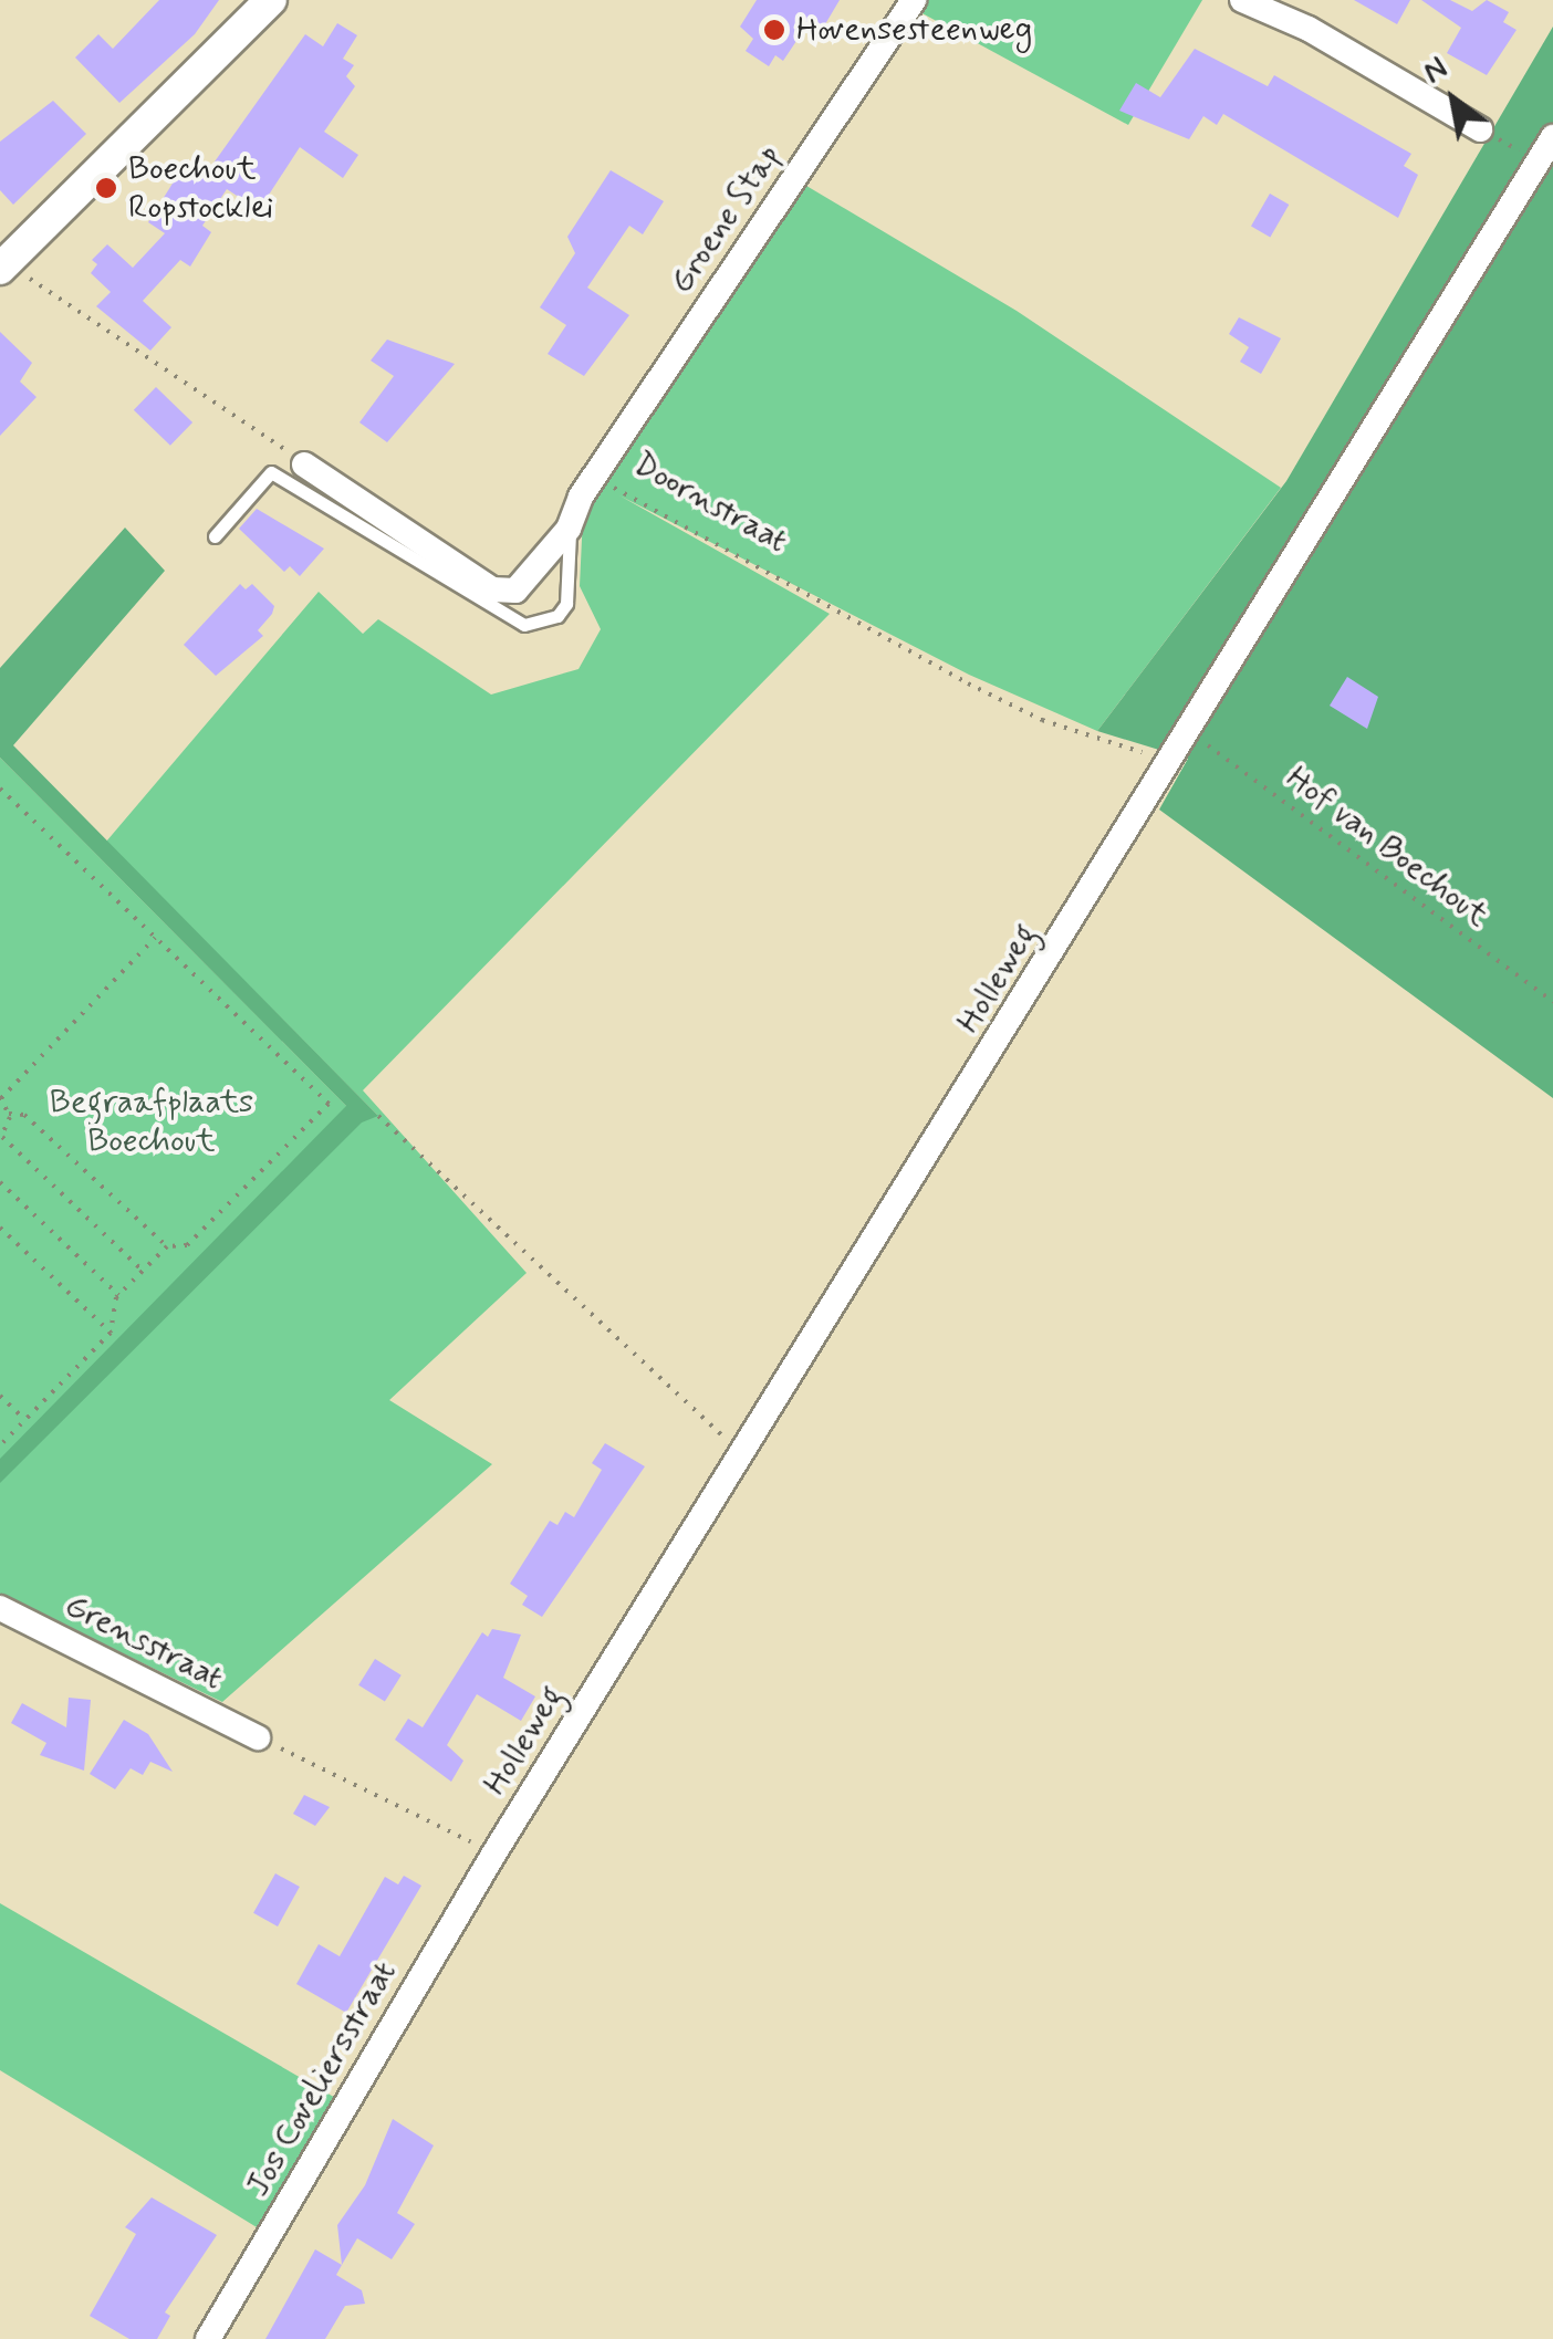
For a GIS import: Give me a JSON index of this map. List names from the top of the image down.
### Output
{
  "streets": {
    "street": [
      "Groene Stap",
      "Doornstraat",
      "Holleweg",
      "Grensstraat",
      "Jos Coveliersstraat"
    ],
    "path": ["Hof van Boechout"]
  },
  "crossings": [
    ["Groene Stap", "Doornstraat"],
    ["Doornstraat", "Holleweg"],
    ["Hof van Boechout", "Holleweg"],
    ["Holleweg", "Jos Coveliersstraat"]
  ],
  "parks": ["Begraafplaats Boechout"],
  "places": ["Hovensesteenweg", "Boechout Ropstocklei"],
  "north": "top left"
}
